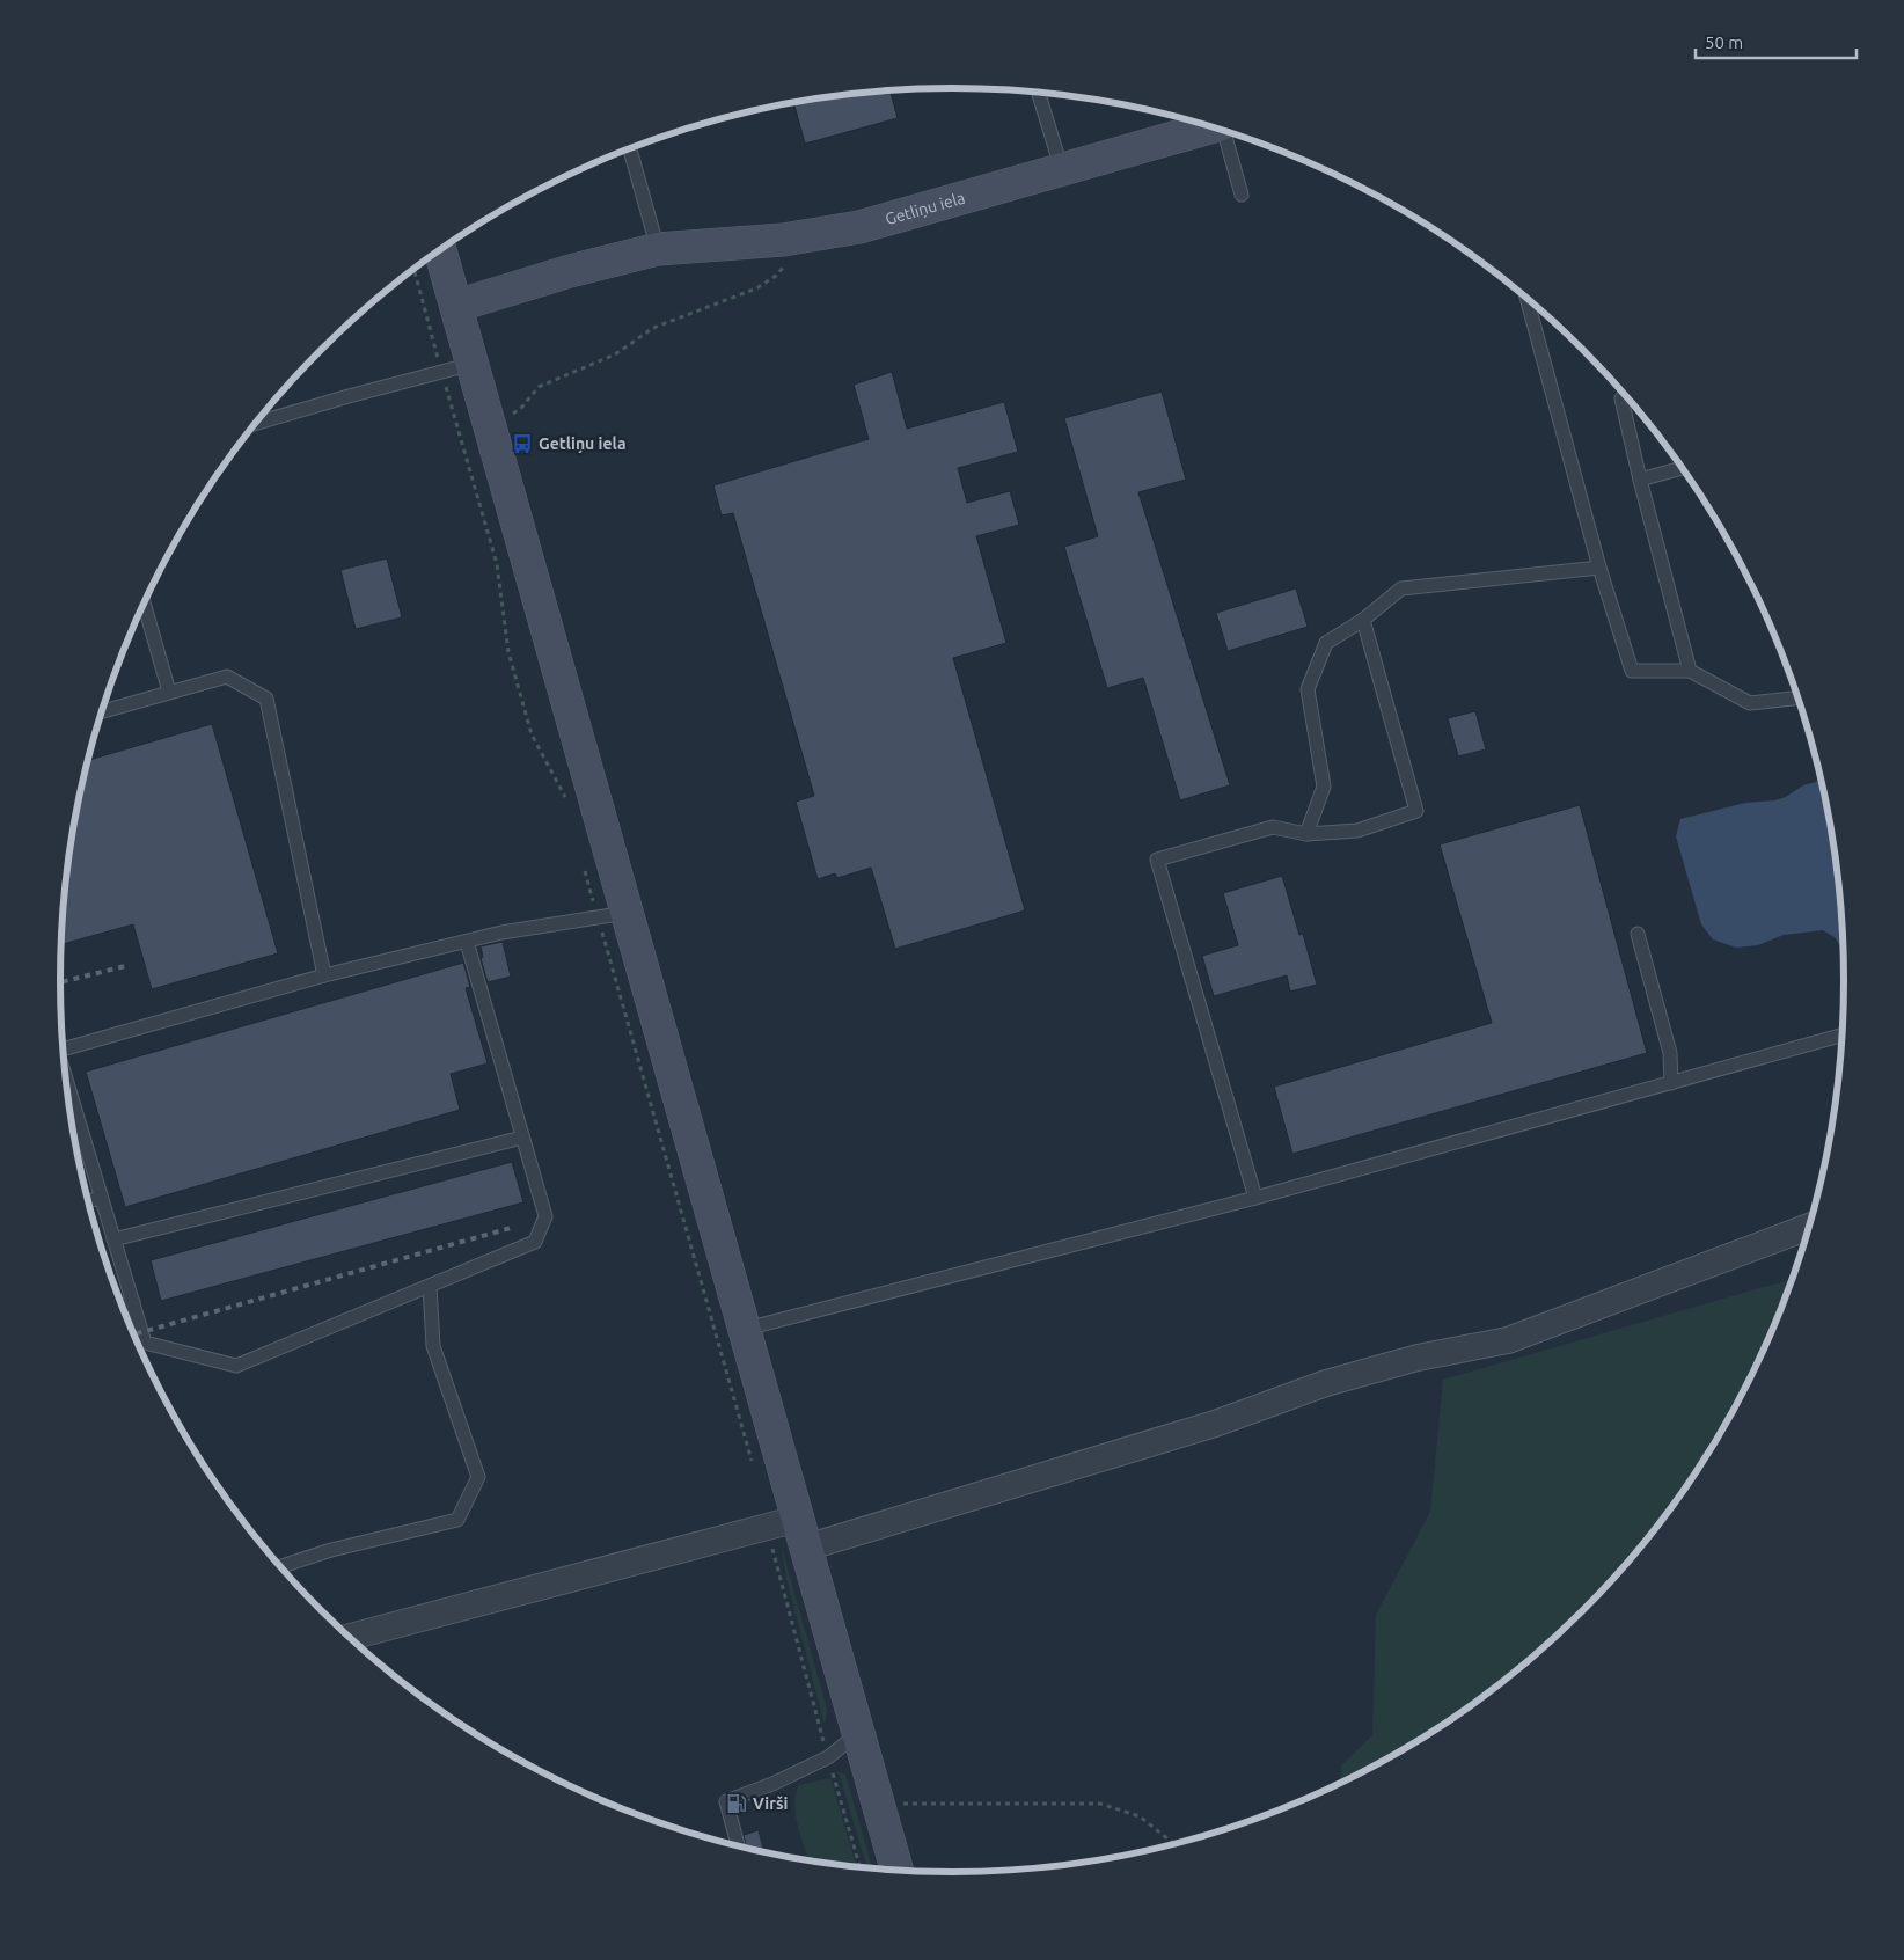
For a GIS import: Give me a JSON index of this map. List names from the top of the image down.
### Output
{
  "streets": {
    "main road": ["Getliņu iela"]
  },
  "places": {
    "bus stop": ["Getliņu iela"],
    "fuel station": ["Virši"]
  },
  "scale_bar": "50 m"
}
